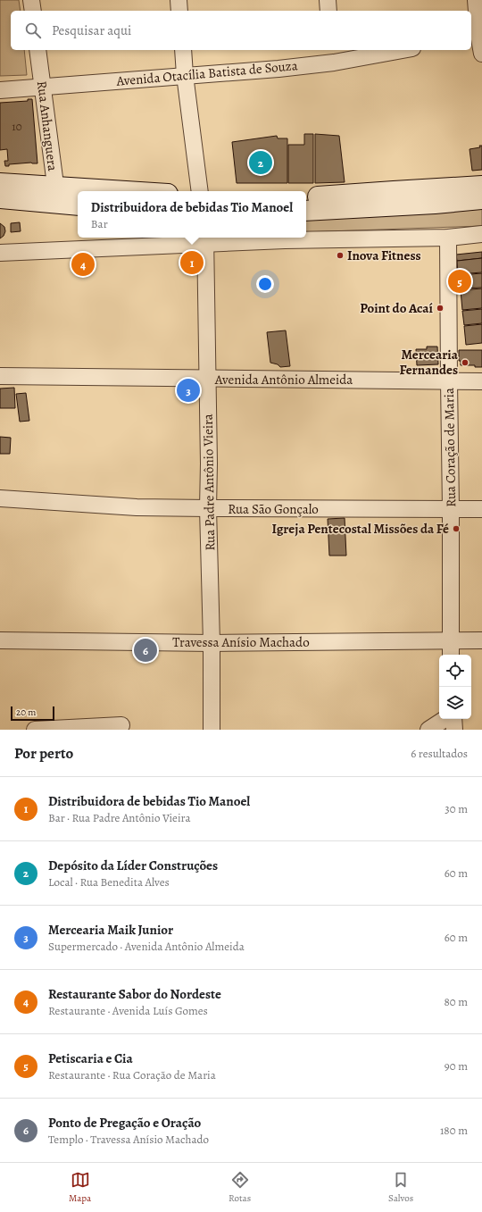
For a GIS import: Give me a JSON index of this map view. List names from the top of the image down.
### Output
{
  "streets": {
    "street": [
      "Avenida Otacília Batista de Souza",
      "Rua Anhanguera",
      "Avenida Antônio Almeida",
      "Rua Coração de Maria",
      "Rua Padre Antônio Vieira",
      "Rua São Gonçalo",
      "Travessa Anísio Machado"
    ]
  },
  "crossings": [
    ["Avenida Otacília Batista de Souza", "Rua Anhanguera"],
    ["Avenida Antônio Almeida", "Rua Coração de Maria"],
    ["Avenida Antônio Almeida", "Rua Padre Antônio Vieira"],
    ["Rua Coração de Maria", "Rua São Gonçalo"],
    ["Rua Coração de Maria", "Travessa Anísio Machado"],
    ["Rua Padre Antônio Vieira", "Rua São Gonçalo"],
    ["Rua Padre Antônio Vieira", "Travessa Anísio Machado"]
  ],
  "places": [
    "Inova Fitness",
    "Point do Acaí",
    "Mercearia Fernandes",
    "Igreja Pentecostal Missões da Fé"
  ],
  "house_numbers": ["10"],
  "scale_bar": "20 m",
  "page": {
    "search": "Pesquisar aqui",
    "pins": [
      "2",
      "1",
      "4",
      "5",
      "3",
      "6"
    ],
    "popup": ["Distribuidora de bebidas Tio Manoel", "Bar"],
    "scale": "20 m",
    "heading": ["Por perto", "6 resultados"],
    "list": [
      {
        "mark": "1",
        "name": "Distribuidora de bebidas Tio Manoel",
        "note": "Bar · Rua Padre Antônio Vieira",
        "value": "30 m"
      },
      {
        "mark": "2",
        "name": "Depósito da Líder Construções",
        "note": "Local · Rua Benedita Alves",
        "value": "60 m"
      },
      {
        "mark": "3",
        "name": "Mercearia Maik Junior",
        "note": "Supermercado · Avenida Antônio Almeida",
        "value": "60 m"
      },
      {
        "mark": "4",
        "name": "Restaurante Sabor do Nordeste",
        "note": "Restaurante · Avenida Luís Gomes",
        "value": "80 m"
      },
      {
        "mark": "5",
        "name": "Petiscaria e Cia",
        "note": "Restaurante · Rua Coração de Maria",
        "value": "90 m"
      },
      {
        "mark": "6",
        "name": "Ponto de Pregação e Oração",
        "note": "Templo · Travessa Anísio Machado",
        "value": "180 m"
      }
    ],
    "nav": ["Mapa", "Rotas", "Salvos"]
  }
}
